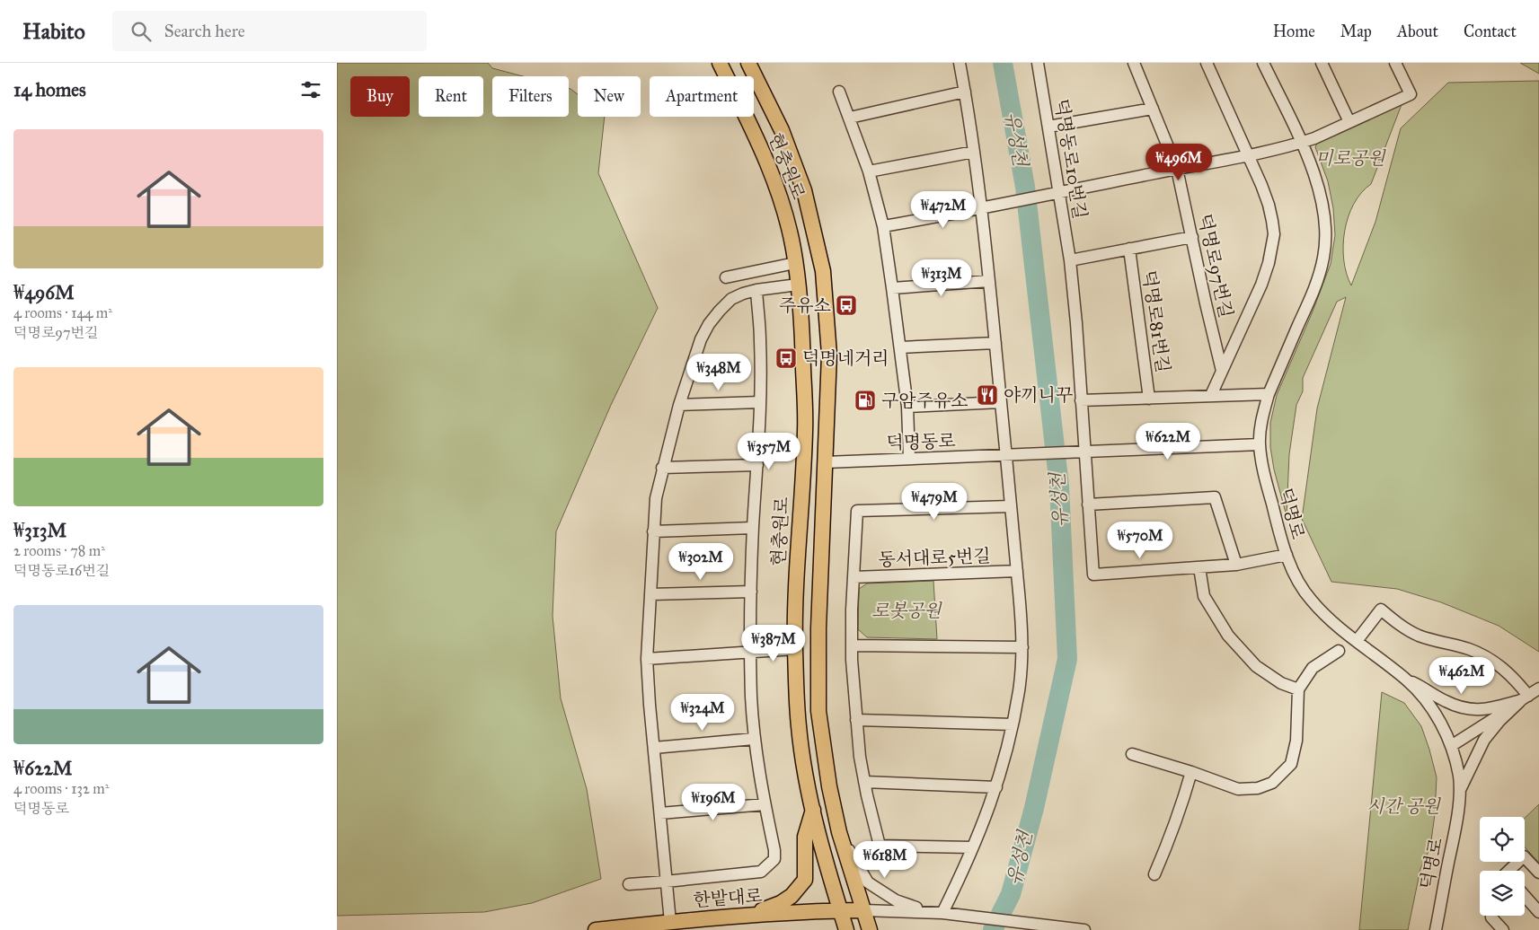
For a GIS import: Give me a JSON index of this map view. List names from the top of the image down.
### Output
{
  "streets": {
    "main road": ["현충원로", "한밭대로"],
    "street": [
      "덕명동로10번길",
      "덕명로97번길",
      "덕명로81번길",
      "덕명동로",
      "덕명로",
      "동서대로5번길"
    ]
  },
  "crossings": [
    ["덕명동로10번길", "덕명로81번길"],
    ["덕명동로10번길", "덕명동로"],
    ["현충원로", "덕명동로"],
    ["현충원로", "한밭대로"],
    ["덕명로97번길", "덕명로81번길"],
    ["덕명로81번길", "덕명로"],
    ["덕명동로", "동서대로5번길"]
  ],
  "water": ["유성천"],
  "parks": ["미로공원", "로봇공원", "시간 공원"],
  "places": {
    "bus stop": ["주유소", "덕명네거리"],
    "restaurant": ["야끼니꾸"],
    "fuel station": ["구암주유소"]
  },
  "page": {
    "header": "Habito",
    "search": "Search here",
    "nav": [
      "Home",
      "Map",
      "About",
      "Contact"
    ],
    "heading": "14 homes",
    "chip": [
      "Buy",
      "Rent",
      "Filters",
      "New",
      "Apartment"
    ],
    "list": [
      {
        "name": "₩496M",
        "note": "4 rooms · 144 m² · 덕명로97번길"
      },
      {
        "name": "₩313M",
        "note": "2 rooms · 78 m² · 덕명동로16번길"
      },
      {
        "name": "₩622M",
        "note": "4 rooms · 132 m² · 덕명동로"
      }
    ],
    "price": [
      "₩496M",
      "₩472M",
      "₩313M",
      "₩348M",
      "₩622M",
      "₩357M",
      "₩479M",
      "₩570M",
      "₩302M",
      "₩387M",
      "₩462M",
      "₩324M",
      "₩196M",
      "₩618M"
    ]
  }
}
